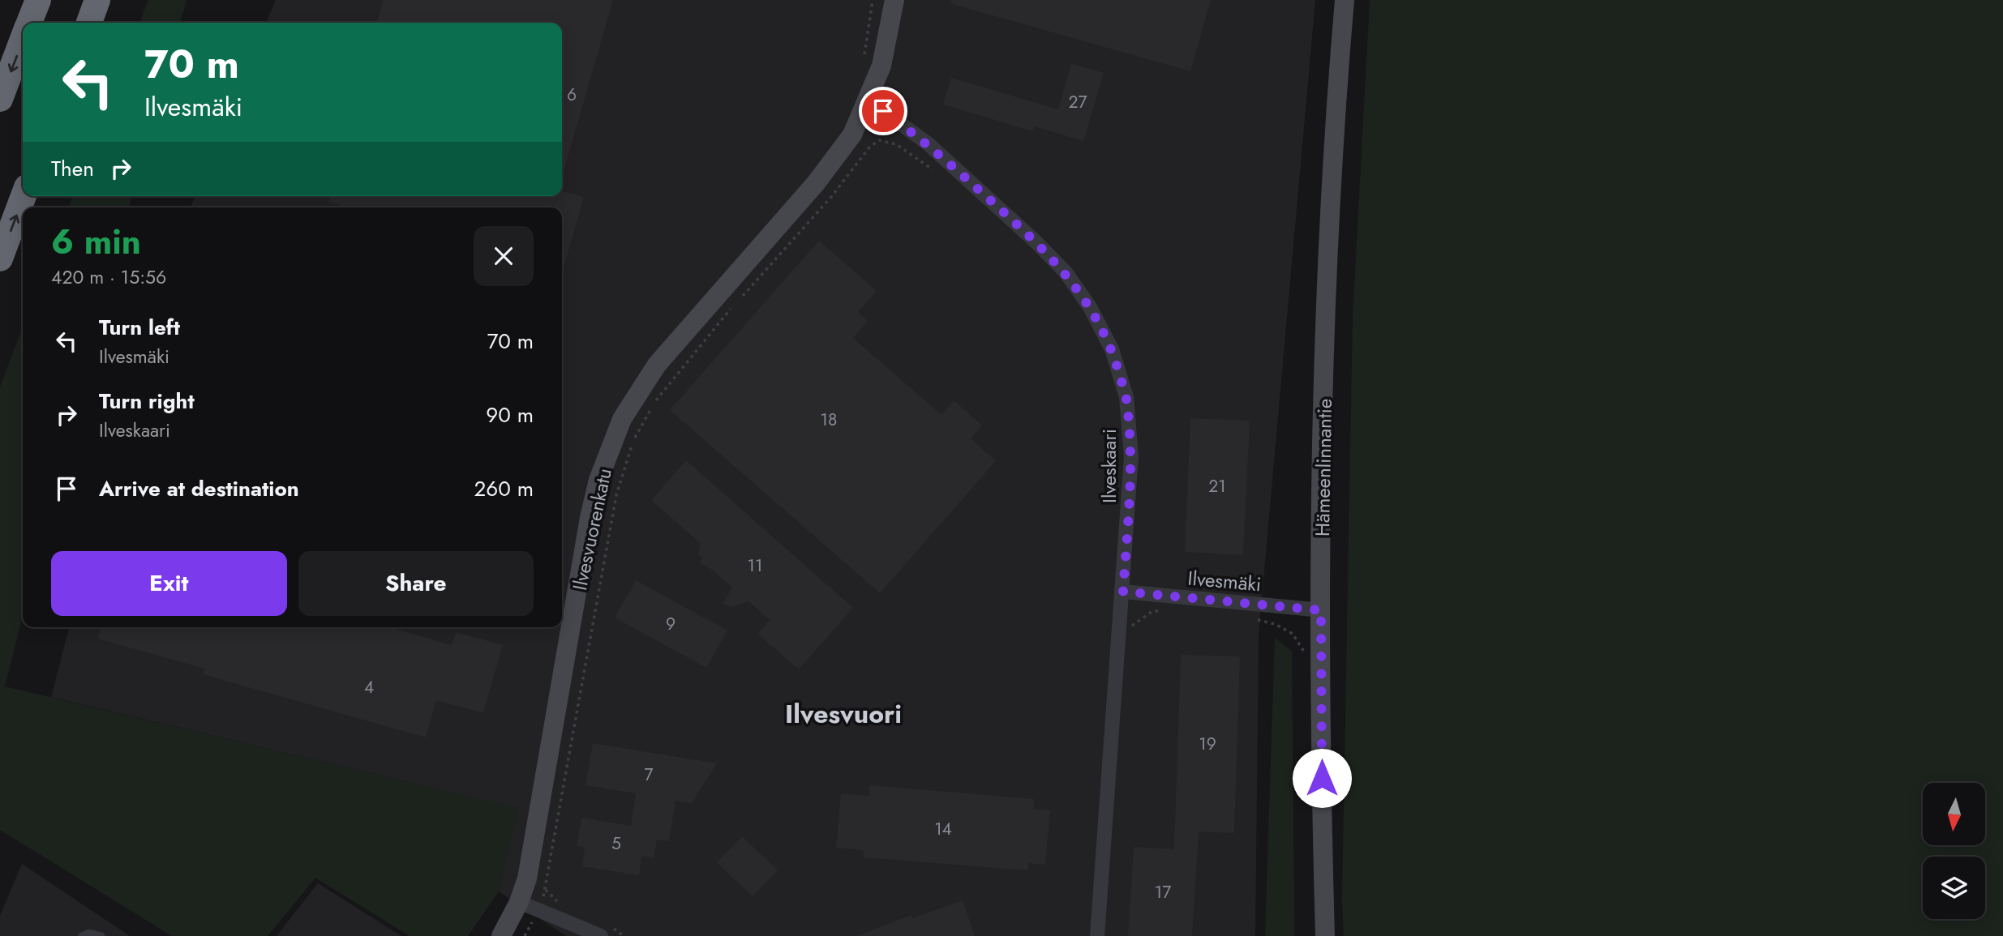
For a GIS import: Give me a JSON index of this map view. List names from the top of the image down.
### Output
{
  "streets": {
    "street": [
      "Ilveskaari",
      "Hämeenlinnantie",
      "Ilvesvuorenkatu",
      "Ilvesmäki"
    ]
  },
  "crossings": [
    ["Ilveskaari", "Ilvesvuorenkatu"],
    ["Ilveskaari", "Ilvesmäki"],
    ["Hämeenlinnantie", "Ilvesmäki"]
  ],
  "districts": ["Ilvesvuori"],
  "house_numbers": [
    "6",
    "27",
    "18",
    "21",
    "11",
    "9",
    "4",
    "19",
    "7",
    "14",
    "5",
    "17"
  ],
  "north": "bottom",
  "page": {
    "turn": ["70 m", "Ilvesmäki"],
    "then": "Then",
    "heading": ["6 min", "420 m · 15:56"],
    "list": [
      {
        "name": "Turn left",
        "note": "Ilvesmäki",
        "value": "70 m"
      },
      {
        "name": "Turn right",
        "note": "Ilveskaari",
        "value": "90 m"
      },
      {
        "name": "Arrive at destination",
        "value": "260 m"
      }
    ],
    "buttons": ["Exit", "Share"]
  }
}
